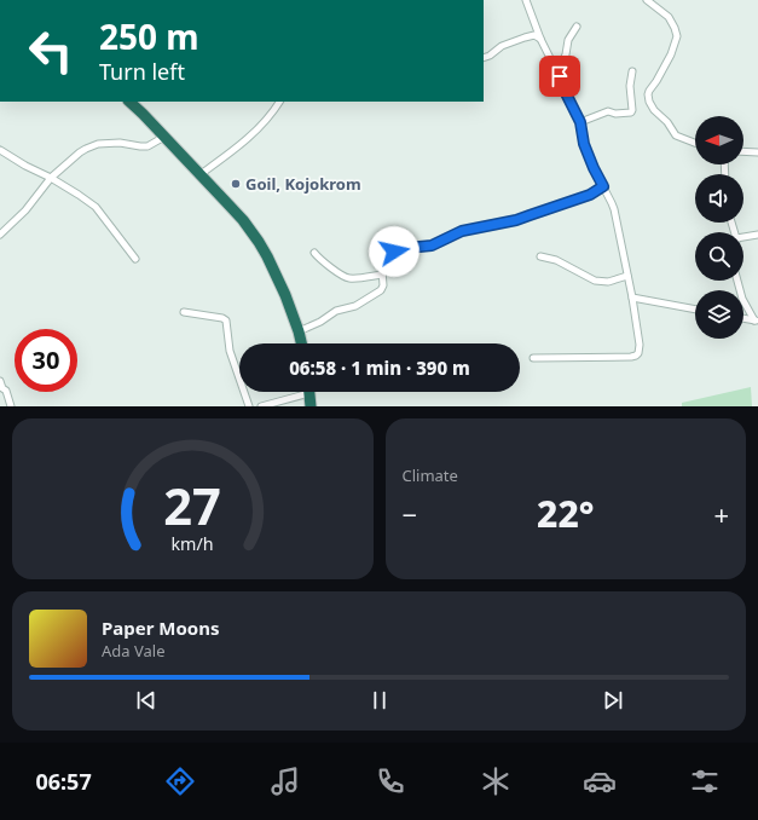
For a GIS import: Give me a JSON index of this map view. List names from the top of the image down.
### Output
{
  "places": ["Goil, Kojokrom"],
  "north": "left",
  "page": {
    "turn": ["250 m", "Turn left"],
    "limit": "30",
    "trip": "06:58 · 1 min · 390 m",
    "tile": "Climate",
    "heat": ["−", "22°", "+"],
    "song": ["Paper Moons", "Ada Vale"],
    "tabs": "06:57",
    "gauge": ["27", "km/h"]
  }
}
